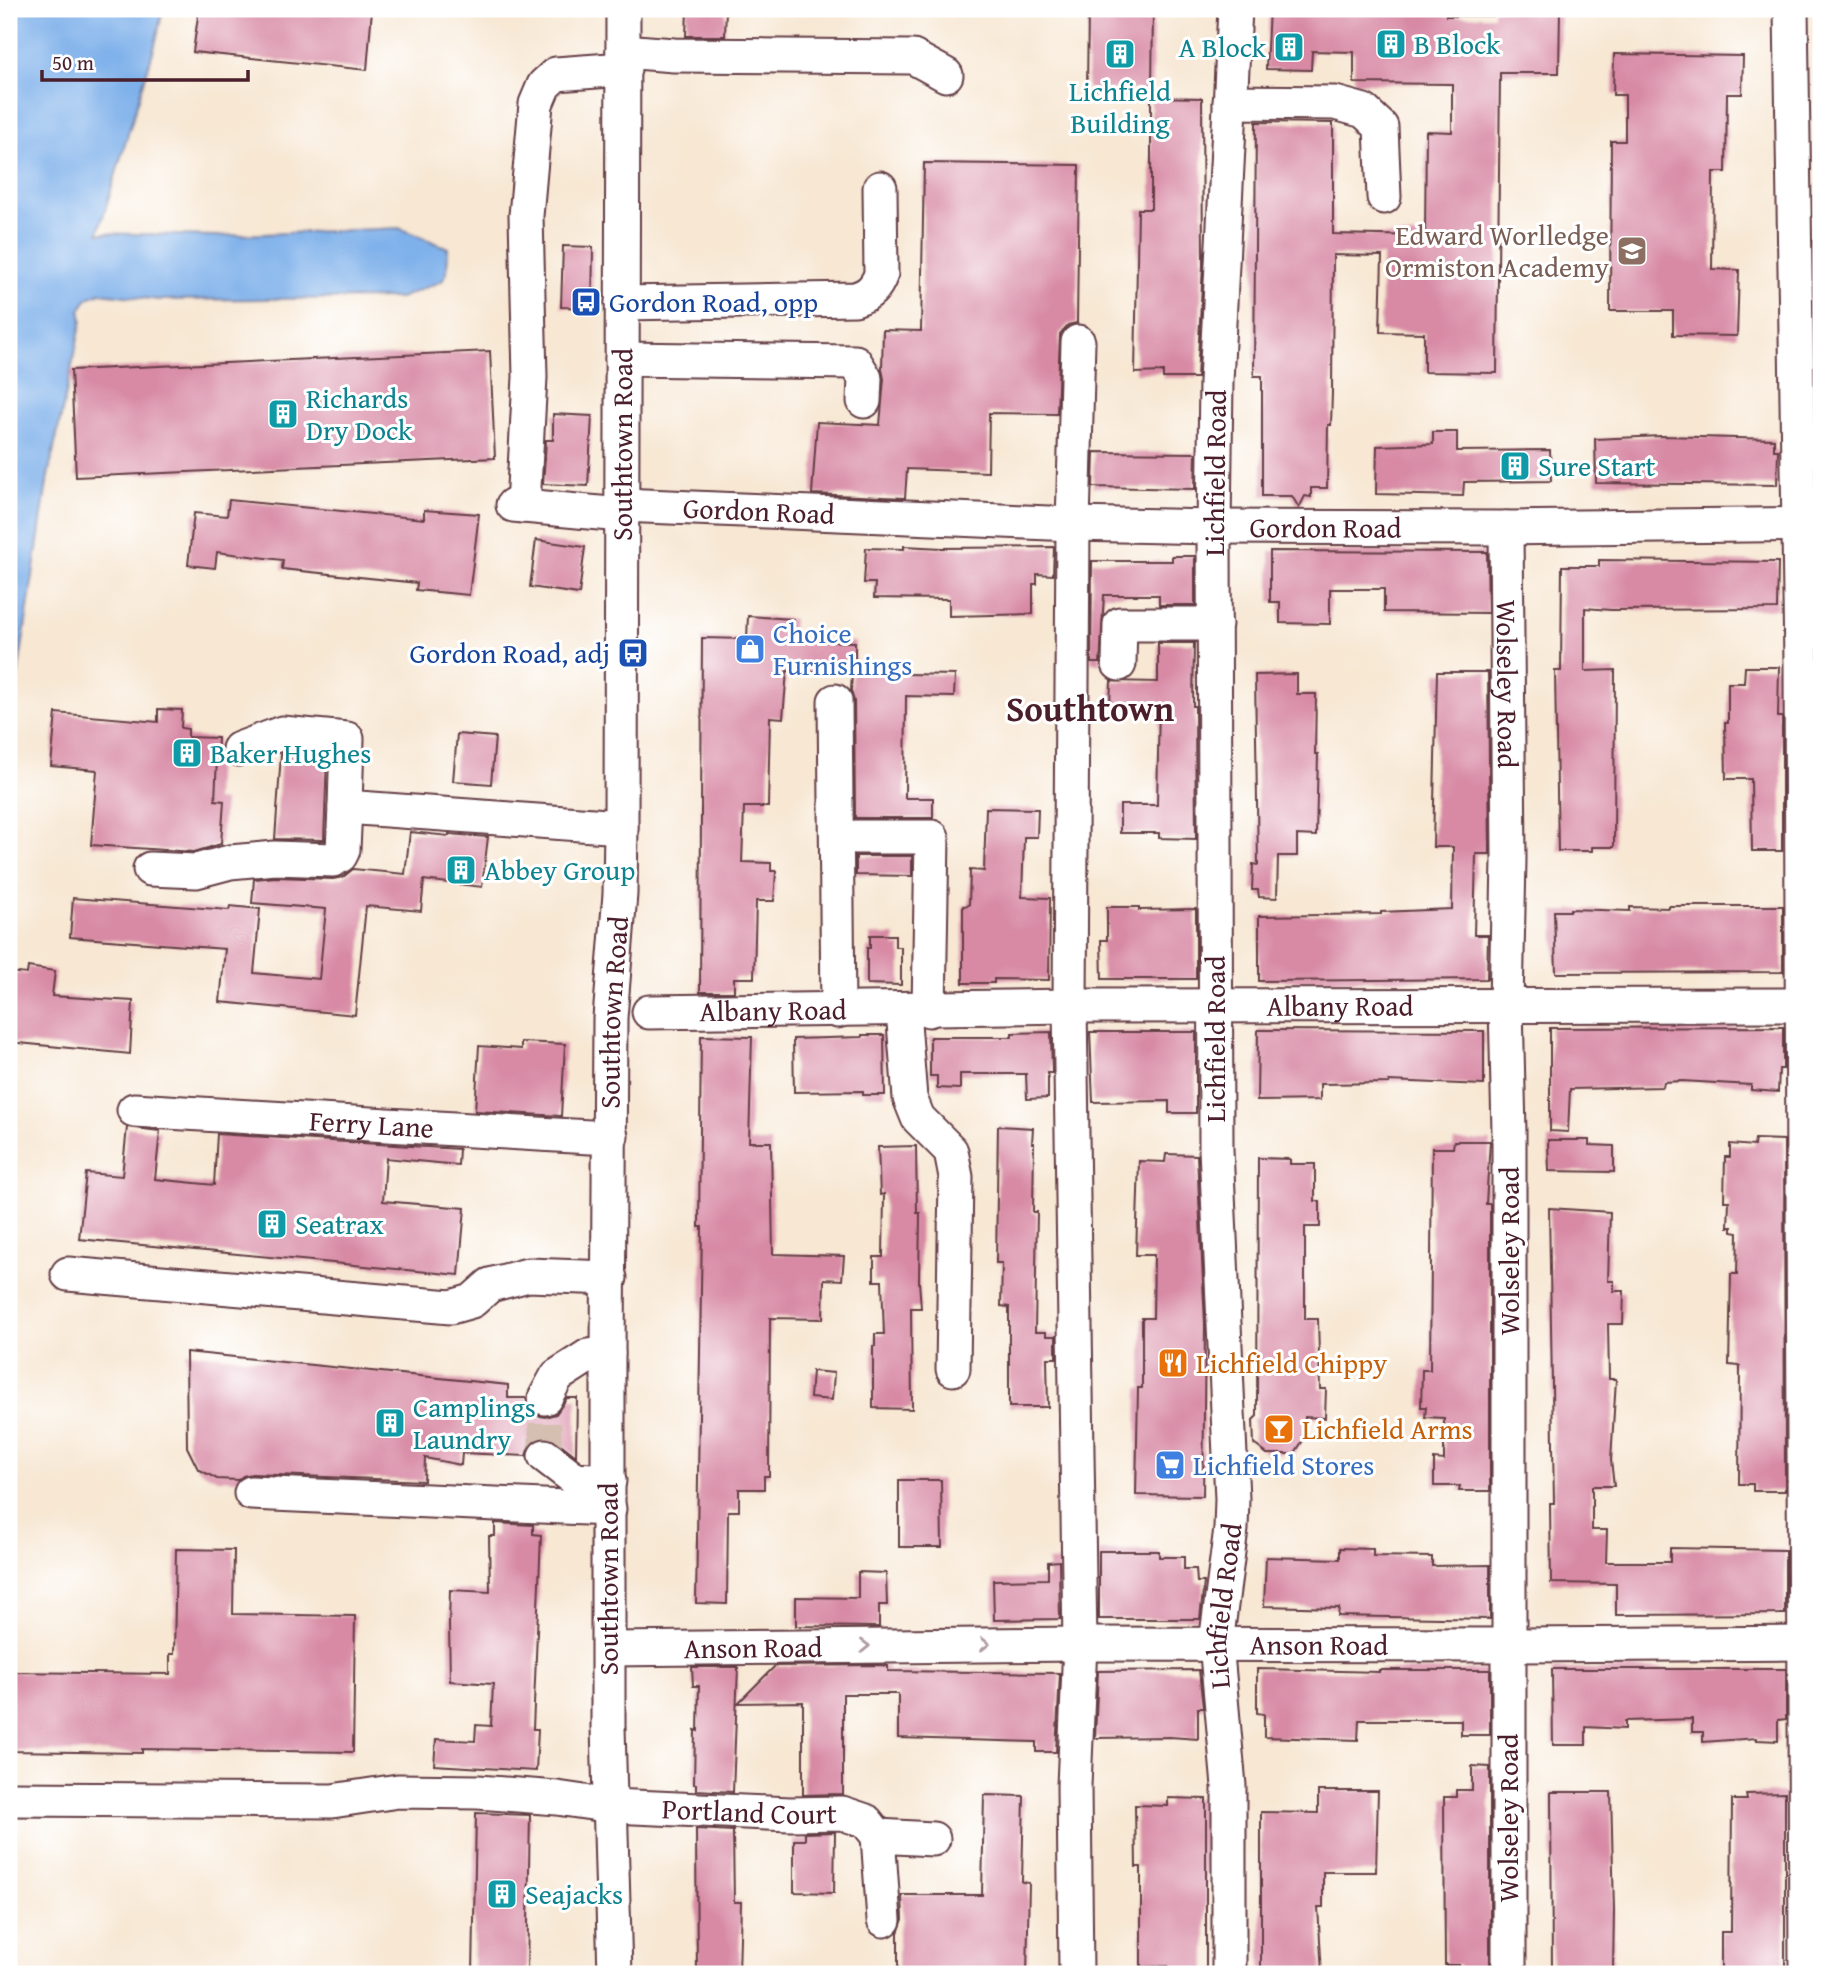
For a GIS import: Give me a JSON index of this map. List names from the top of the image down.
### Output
{
  "streets": {
    "street": [
      "Southtown Road",
      "Lichfield Road",
      "Gordon Road",
      "Wolseley Road",
      "Albany Road",
      "Ferry Lane",
      "Anson Road",
      "Portland Court"
    ]
  },
  "crossings": [
    ["Southtown Road", "Gordon Road"],
    ["Southtown Road", "Ferry Lane"],
    ["Southtown Road", "Anson Road"],
    ["Southtown Road", "Portland Court"],
    ["Lichfield Road", "Gordon Road"],
    ["Lichfield Road", "Albany Road"],
    ["Lichfield Road", "Anson Road"],
    ["Gordon Road", "Wolseley Road"],
    ["Wolseley Road", "Albany Road"],
    ["Wolseley Road", "Anson Road"]
  ],
  "one_way": ["Anson Road"],
  "districts": ["Southtown"],
  "places": {
    "building": [
      "B Block",
      "A Block",
      "Lichfield Building",
      "Richards Dry Dock",
      "Sure Start",
      "Baker Hughes",
      "Abbey Group",
      "Seatrax",
      "Camplings Laundry",
      "Seajacks"
    ],
    "school or university": ["Edward Worlledge Ormiston Academy"],
    "bus stop": ["Gordon Road, opp", "Gordon Road, adj"],
    "shop": ["Choice Furnishings"],
    "restaurant": ["Lichfield Chippy"],
    "bar": ["Lichfield Arms"],
    "supermarket": ["Lichfield Stores"]
  },
  "scale_bar": "50 m"
}
